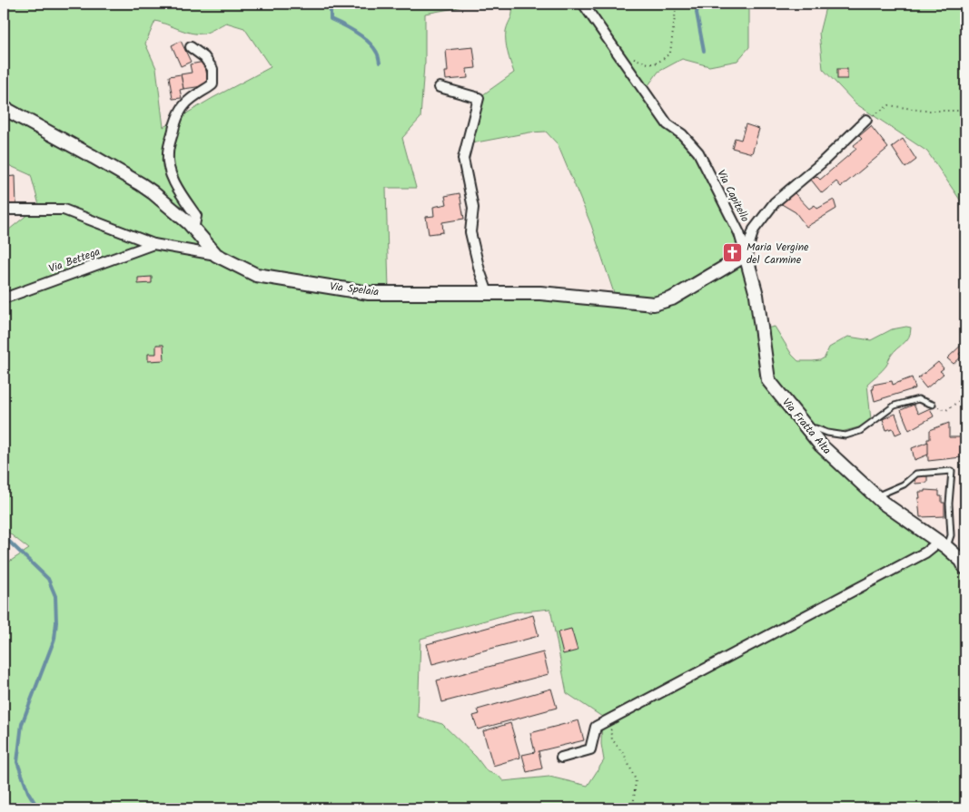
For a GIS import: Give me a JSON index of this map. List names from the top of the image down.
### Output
{
  "streets": {
    "street": [
      "Via Capitello",
      "Via Bettega",
      "Via Spelaia",
      "Via Fratta Alta"
    ]
  },
  "crossings": [
    ["Via Capitello", "Via Spelaia"],
    ["Via Capitello", "Via Fratta Alta"],
    ["Via Bettega", "Via Spelaia"],
    ["Via Spelaia", "Via Fratta Alta"]
  ],
  "places": {
    "church": ["Maria Vergine del Carmine"]
  }
}
